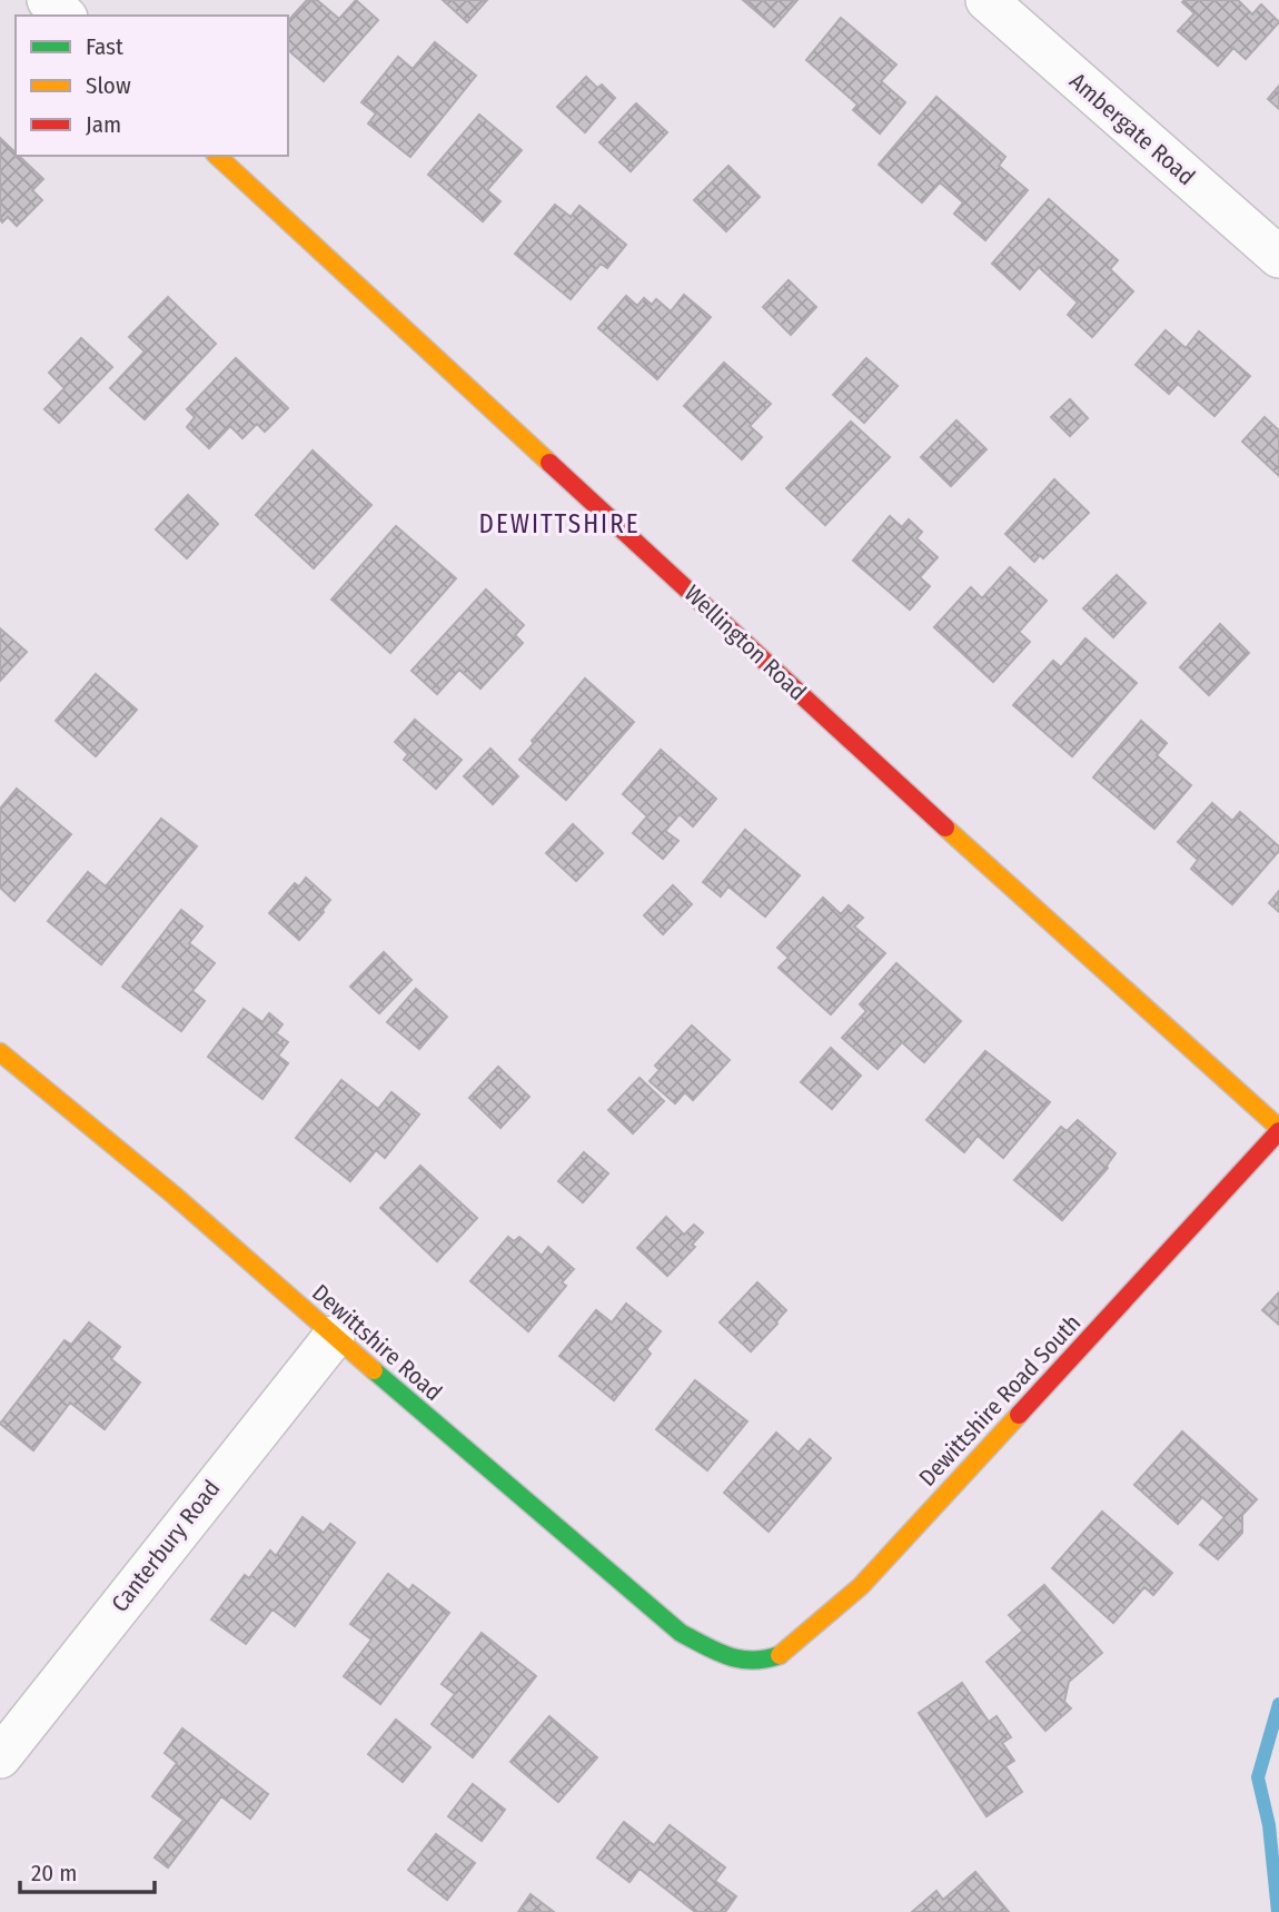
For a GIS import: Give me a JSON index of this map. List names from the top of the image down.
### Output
{
  "streets": {
    "street": [
      "Ambergate Road",
      "Wellington Road",
      "Dewittshire Road",
      "Dewittshire Road South",
      "Canterbury Road"
    ]
  },
  "crossings": [
    ["Wellington Road", "Dewittshire Road South"],
    ["Dewittshire Road", "Dewittshire Road South"],
    ["Dewittshire Road", "Canterbury Road"]
  ],
  "districts": ["DEWITTSHIRE"],
  "legend": ["Fast", "Slow", "Jam"],
  "scale_bar": "20 m"
}
